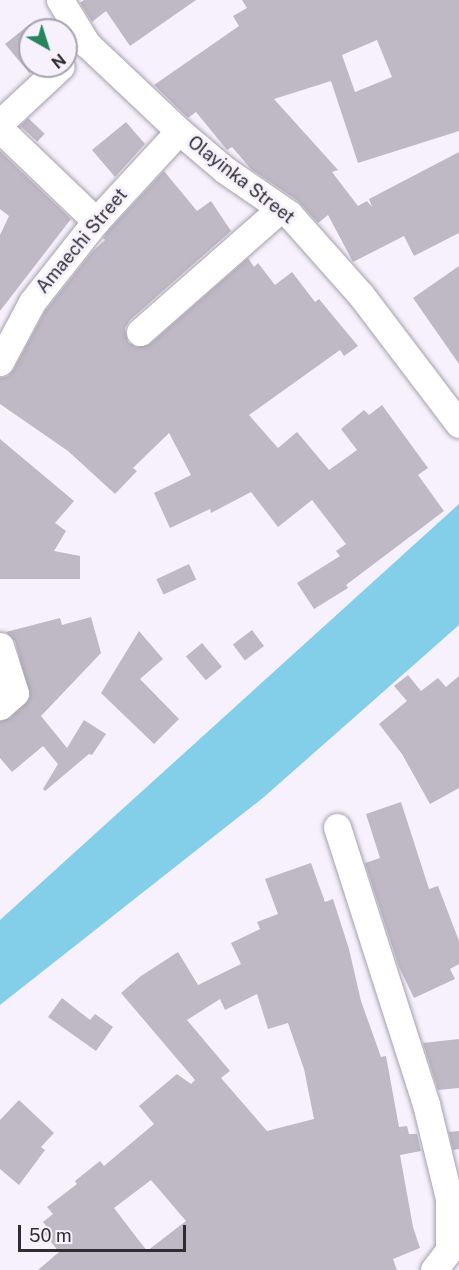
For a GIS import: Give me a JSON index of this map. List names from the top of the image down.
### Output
{
  "streets": {
    "street": ["Olayinka Street", "Amaechi Street"]
  },
  "crossings": [
    ["Olayinka Street", "Amaechi Street"]
  ],
  "scale_bar": "50 m",
  "north": "bottom right"
}
